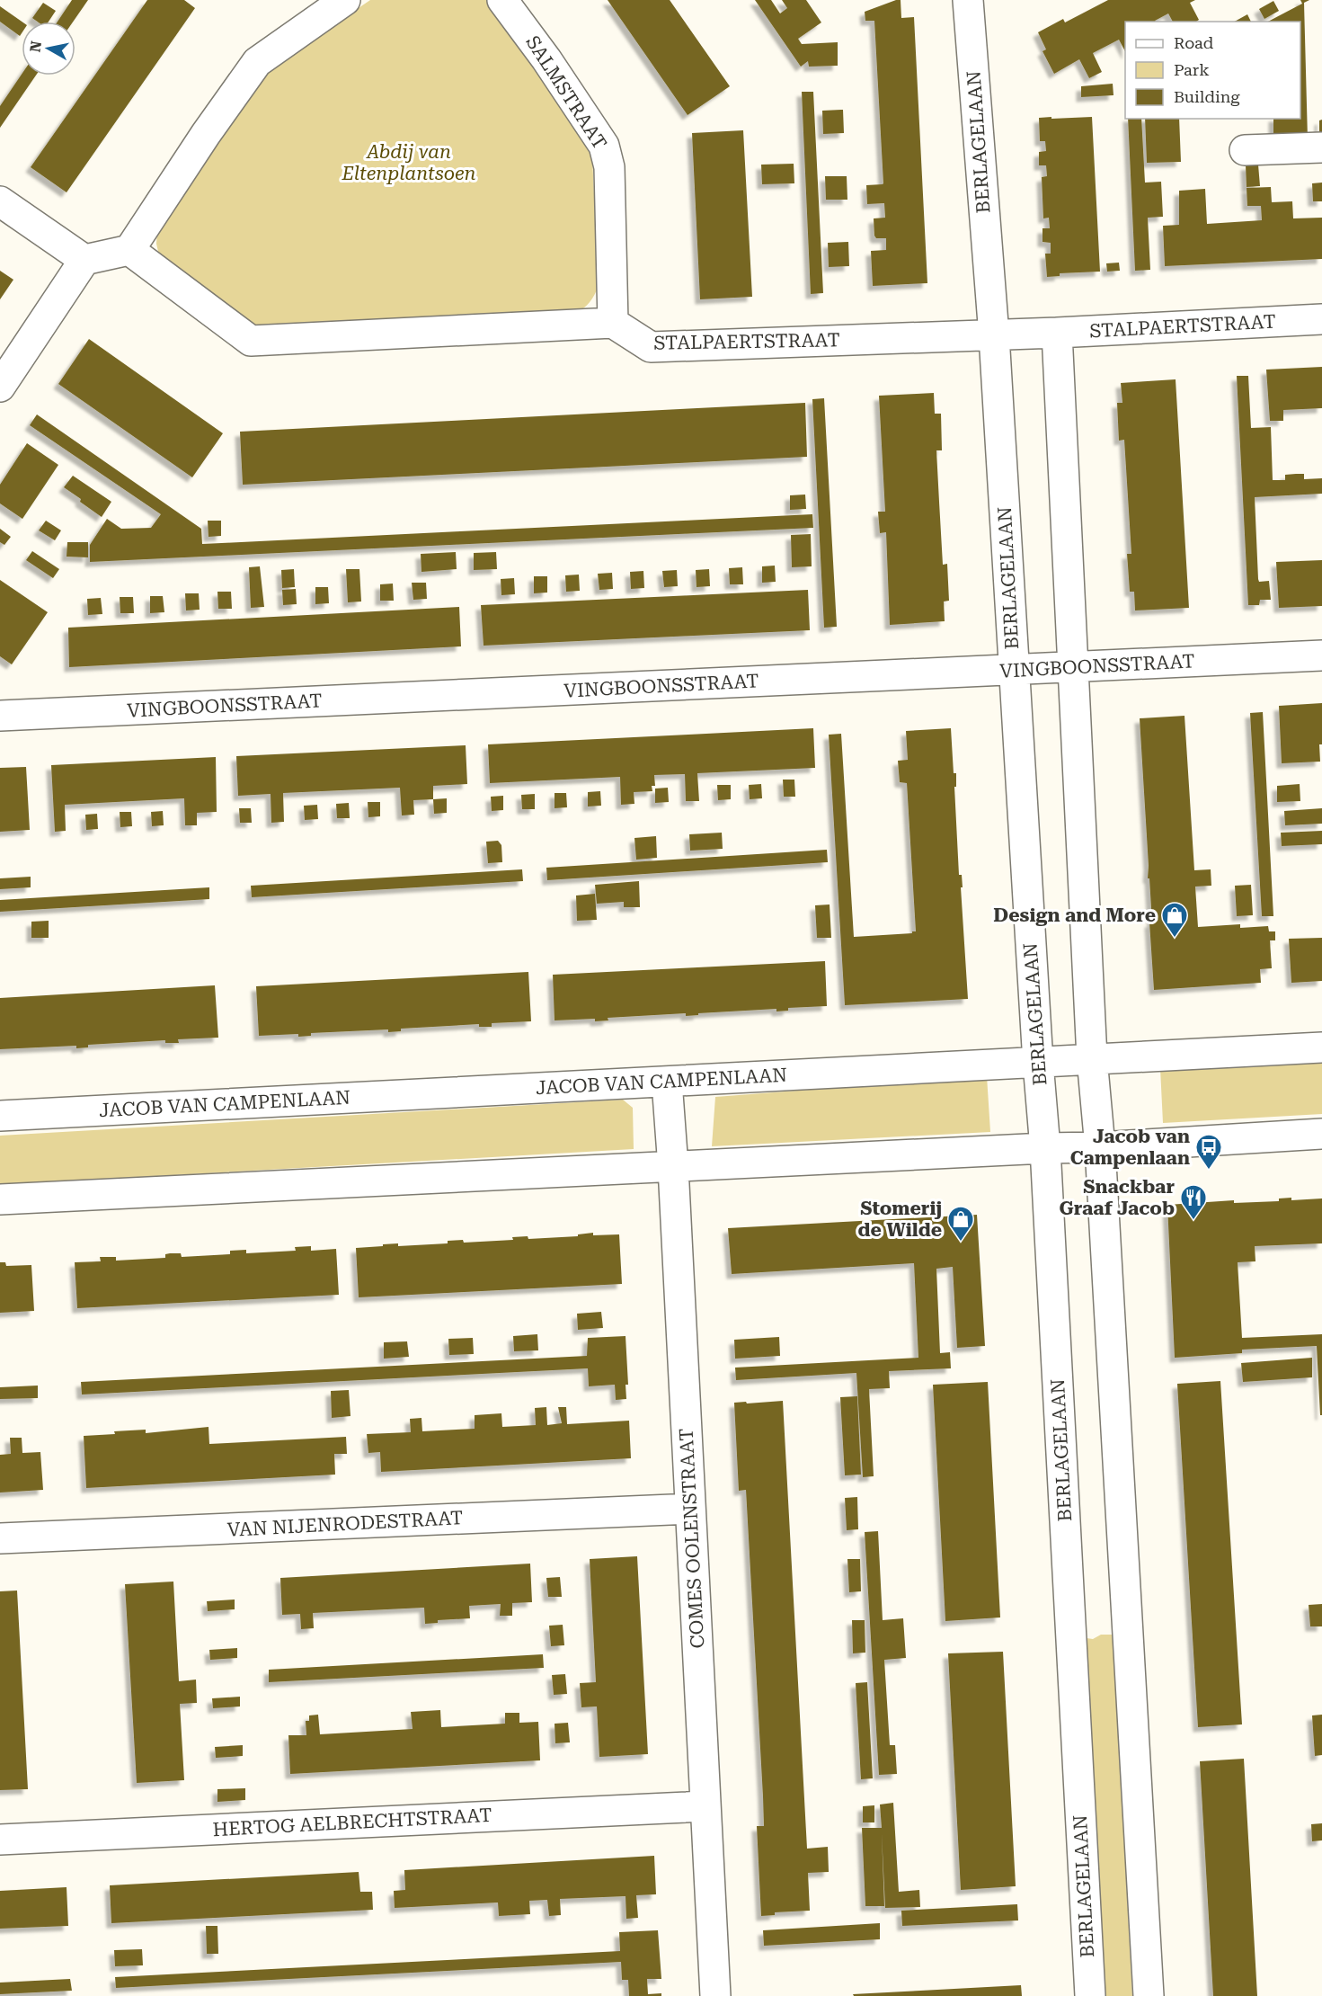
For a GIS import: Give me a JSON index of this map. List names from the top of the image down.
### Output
{
  "streets": {
    "street": [
      "SALMSTRAAT",
      "BERLAGELAAN",
      "STALPAERTSTRAAT",
      "VINGBOONSSTRAAT",
      "JACOB VAN CAMPENLAAN",
      "VAN NIJENRODESTRAAT",
      "COMES OOLENSTRAAT",
      "HERTOG AELBRECHTSTRAAT"
    ]
  },
  "crossings": [
    ["SALMSTRAAT", "STALPAERTSTRAAT"],
    ["BERLAGELAAN", "STALPAERTSTRAAT"],
    ["BERLAGELAAN", "VINGBOONSSTRAAT"],
    ["BERLAGELAAN", "JACOB VAN CAMPENLAAN"],
    ["JACOB VAN CAMPENLAAN", "COMES OOLENSTRAAT"],
    ["VAN NIJENRODESTRAAT", "COMES OOLENSTRAAT"],
    ["COMES OOLENSTRAAT", "HERTOG AELBRECHTSTRAAT"]
  ],
  "parks": ["Abdij van Eltenplantsoen"],
  "places": {
    "shop": ["Design and More", "Stomerij de Wilde"],
    "bus stop": ["Jacob van Campenlaan"],
    "restaurant": ["Snackbar Graaf Jacob"]
  },
  "legend": ["Road", "Park", "Building"],
  "north": "left"
}
